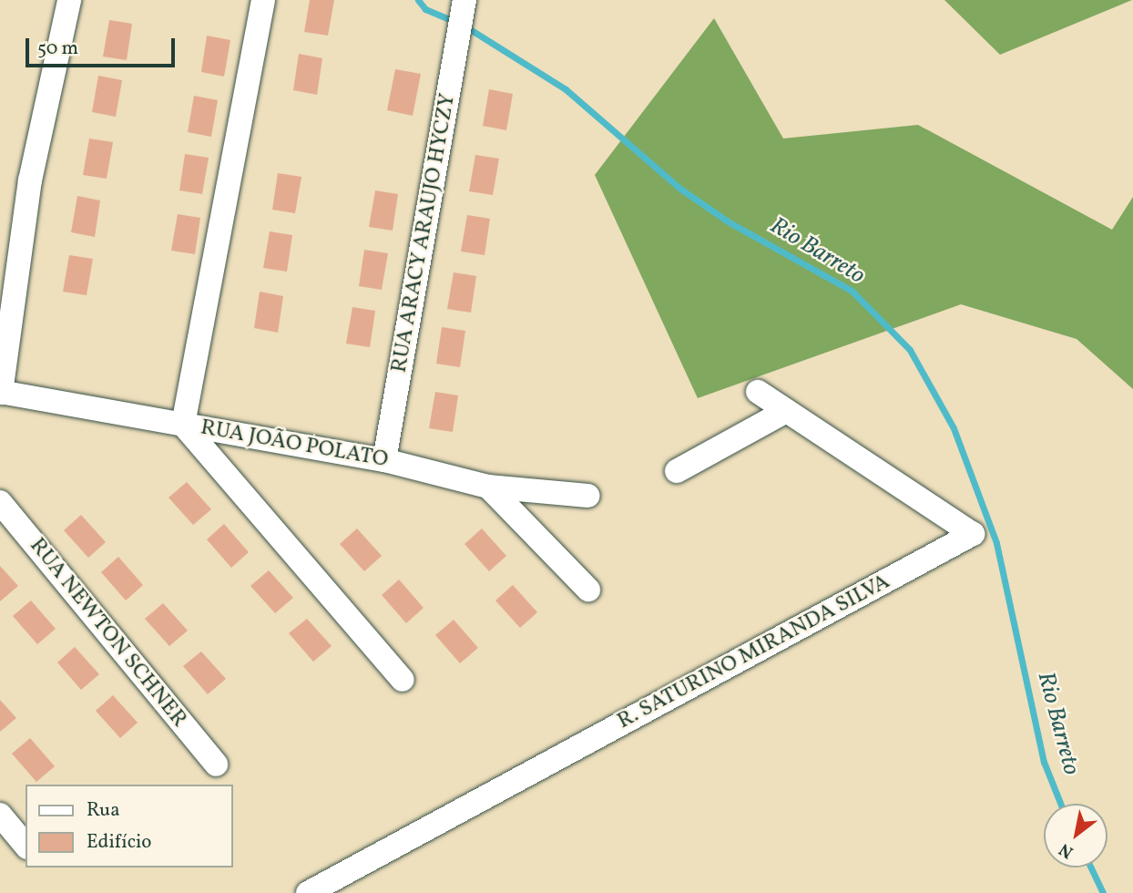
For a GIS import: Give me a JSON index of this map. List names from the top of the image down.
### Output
{
  "streets": {
    "street": [
      "RUA ARACY ARAUJO HYCZY",
      "RUA JOÃO POLATO",
      "RUA NEWTON SCHNER",
      "R. SATURINO MIRANDA SILVA"
    ]
  },
  "crossings": [
    ["RUA ARACY ARAUJO HYCZY", "RUA JOÃO POLATO"]
  ],
  "water": ["Rio Barreto"],
  "legend": ["Rua", "Edifício"],
  "scale_bar": "50 m",
  "north": "bottom left"
}
